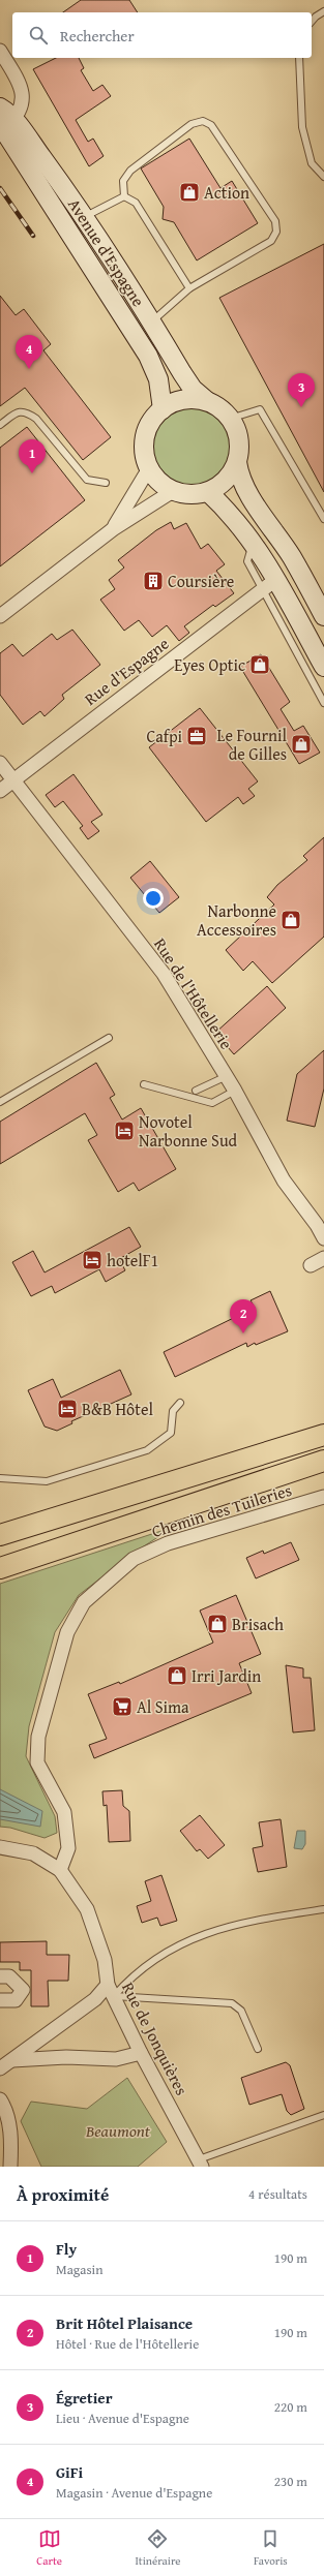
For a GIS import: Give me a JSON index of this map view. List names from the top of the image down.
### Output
{
  "streets": {
    "main road": ["Avenue d'Espagne"],
    "street": [
      "Rue d'Espagne",
      "Rue de l'Hôtellerie",
      "Chemin des Tuileries",
      "Rue de Jonquières"
    ]
  },
  "crossings": [
    ["Rue d'Espagne", "Rue de l'Hôtellerie"],
    ["Chemin des Tuileries", "Rue de Jonquières"]
  ],
  "parks": ["Beaumont"],
  "places": {
    "shop": [
      "Action",
      "Eyes Optic",
      "Le Fournil de Gilles",
      "Narbonne Accessoires",
      "Brisach",
      "Irri Jardin"
    ],
    "building": ["Coursière"],
    "office": ["Cafpi"],
    "hotel": ["Novotel Narbonne Sud", "hotelF1", "B&B Hôtel"],
    "supermarket": ["Al Sima"]
  },
  "page": {
    "search": "Rechercher",
    "pins": [
      "4",
      "3",
      "1",
      "2"
    ],
    "heading": ["À proximité", "4 résultats"],
    "list": [
      {
        "mark": "1",
        "name": "Fly",
        "note": "Magasin",
        "value": "190 m"
      },
      {
        "mark": "2",
        "name": "Brit Hôtel Plaisance",
        "note": "Hôtel · Rue de l'Hôtellerie",
        "value": "190 m"
      },
      {
        "mark": "3",
        "name": "Égretier",
        "note": "Lieu · Avenue d'Espagne",
        "value": "220 m"
      },
      {
        "mark": "4",
        "name": "GiFi",
        "note": "Magasin · Avenue d'Espagne",
        "value": "230 m"
      }
    ],
    "nav": ["Carte", "Itinéraire", "Favoris"]
  }
}
